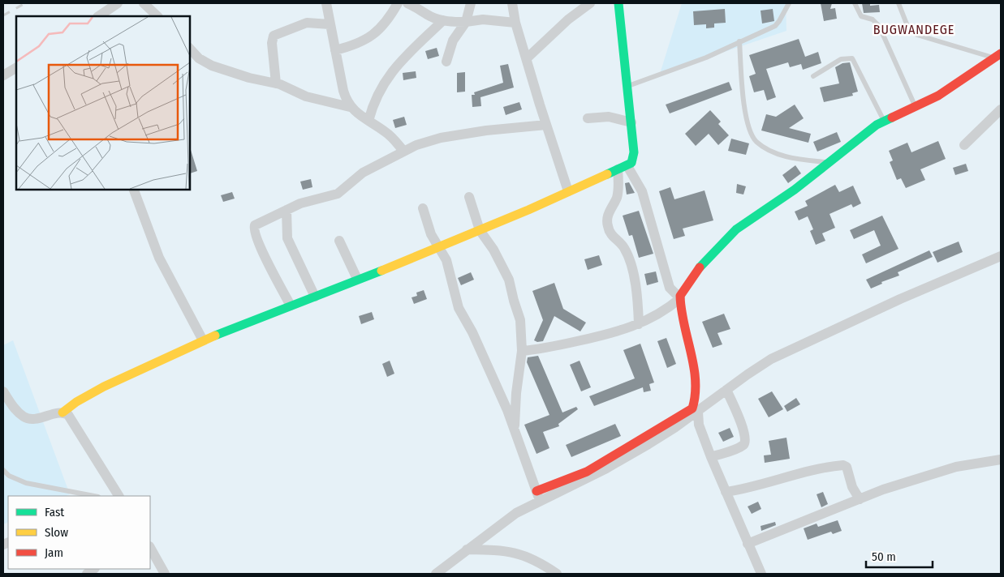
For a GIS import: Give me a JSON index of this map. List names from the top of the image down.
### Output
{
  "districts": ["BUGWANDEGE"],
  "legend": ["Fast", "Slow", "Jam"],
  "scale_bar": "50 m"
}
